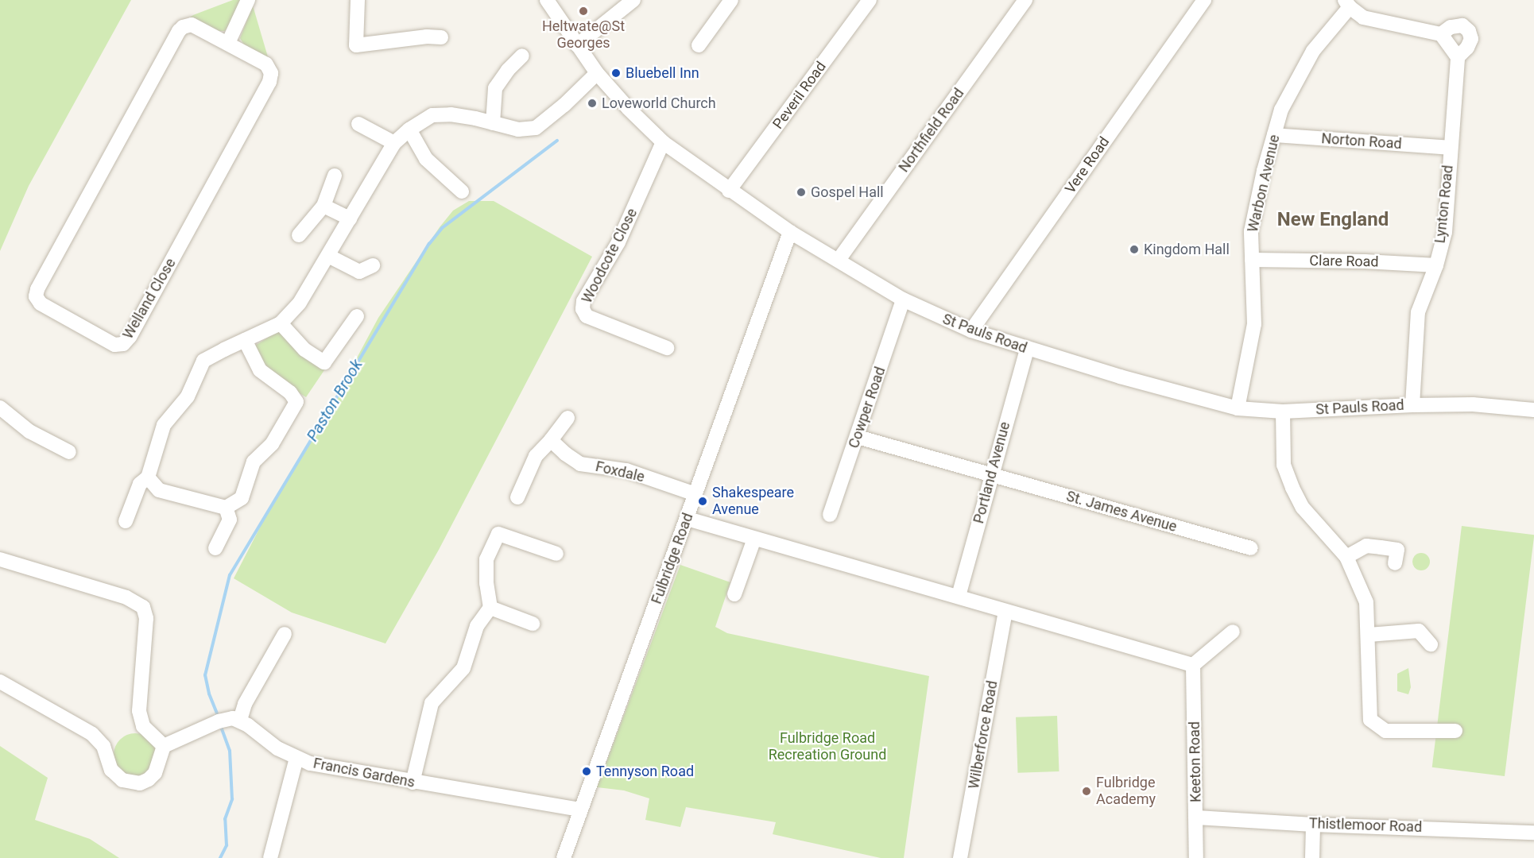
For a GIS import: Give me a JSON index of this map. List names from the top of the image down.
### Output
{
  "streets": {
    "street": [
      "Peveril Road",
      "Northfield Road",
      "Norton Road",
      "Vere Road",
      "Warbon Avenue",
      "Lynton Road",
      "Woodcote Close",
      "Clare Road",
      "Welland Close",
      "St Pauls Road",
      "Cowper Road",
      "Foxdale",
      "Portland Avenue",
      "St. James Avenue",
      "Fulbridge Road",
      "Wilberforce Road",
      "Keeton Road",
      "Francis Gardens",
      "Thistlemoor Road"
    ]
  },
  "crossings": [
    ["Peveril Road", "St Pauls Road"],
    ["Northfield Road", "St Pauls Road"],
    ["Norton Road", "Warbon Avenue"],
    ["Norton Road", "Lynton Road"],
    ["Vere Road", "St Pauls Road"],
    ["Warbon Avenue", "Clare Road"],
    ["Warbon Avenue", "St Pauls Road"],
    ["Lynton Road", "Clare Road"],
    ["Lynton Road", "St Pauls Road"],
    ["Woodcote Close", "St Pauls Road"],
    ["St Pauls Road", "Cowper Road"],
    ["St Pauls Road", "Portland Avenue"],
    ["St Pauls Road", "Fulbridge Road"],
    ["Cowper Road", "St. James Avenue"],
    ["Foxdale", "Fulbridge Road"],
    ["Portland Avenue", "St. James Avenue"],
    ["Fulbridge Road", "Francis Gardens"],
    ["Keeton Road", "Thistlemoor Road"]
  ],
  "districts": ["New England"],
  "water": ["Paston Brook"],
  "parks": ["Fulbridge Road Recreation Ground"],
  "places": [
    "Heltwate@St Georges",
    "Bluebell Inn",
    "Loveworld Church",
    "Gospel Hall",
    "Kingdom Hall",
    "Shakespeare Avenue",
    "Tennyson Road",
    "Fulbridge Academy"
  ]
}
